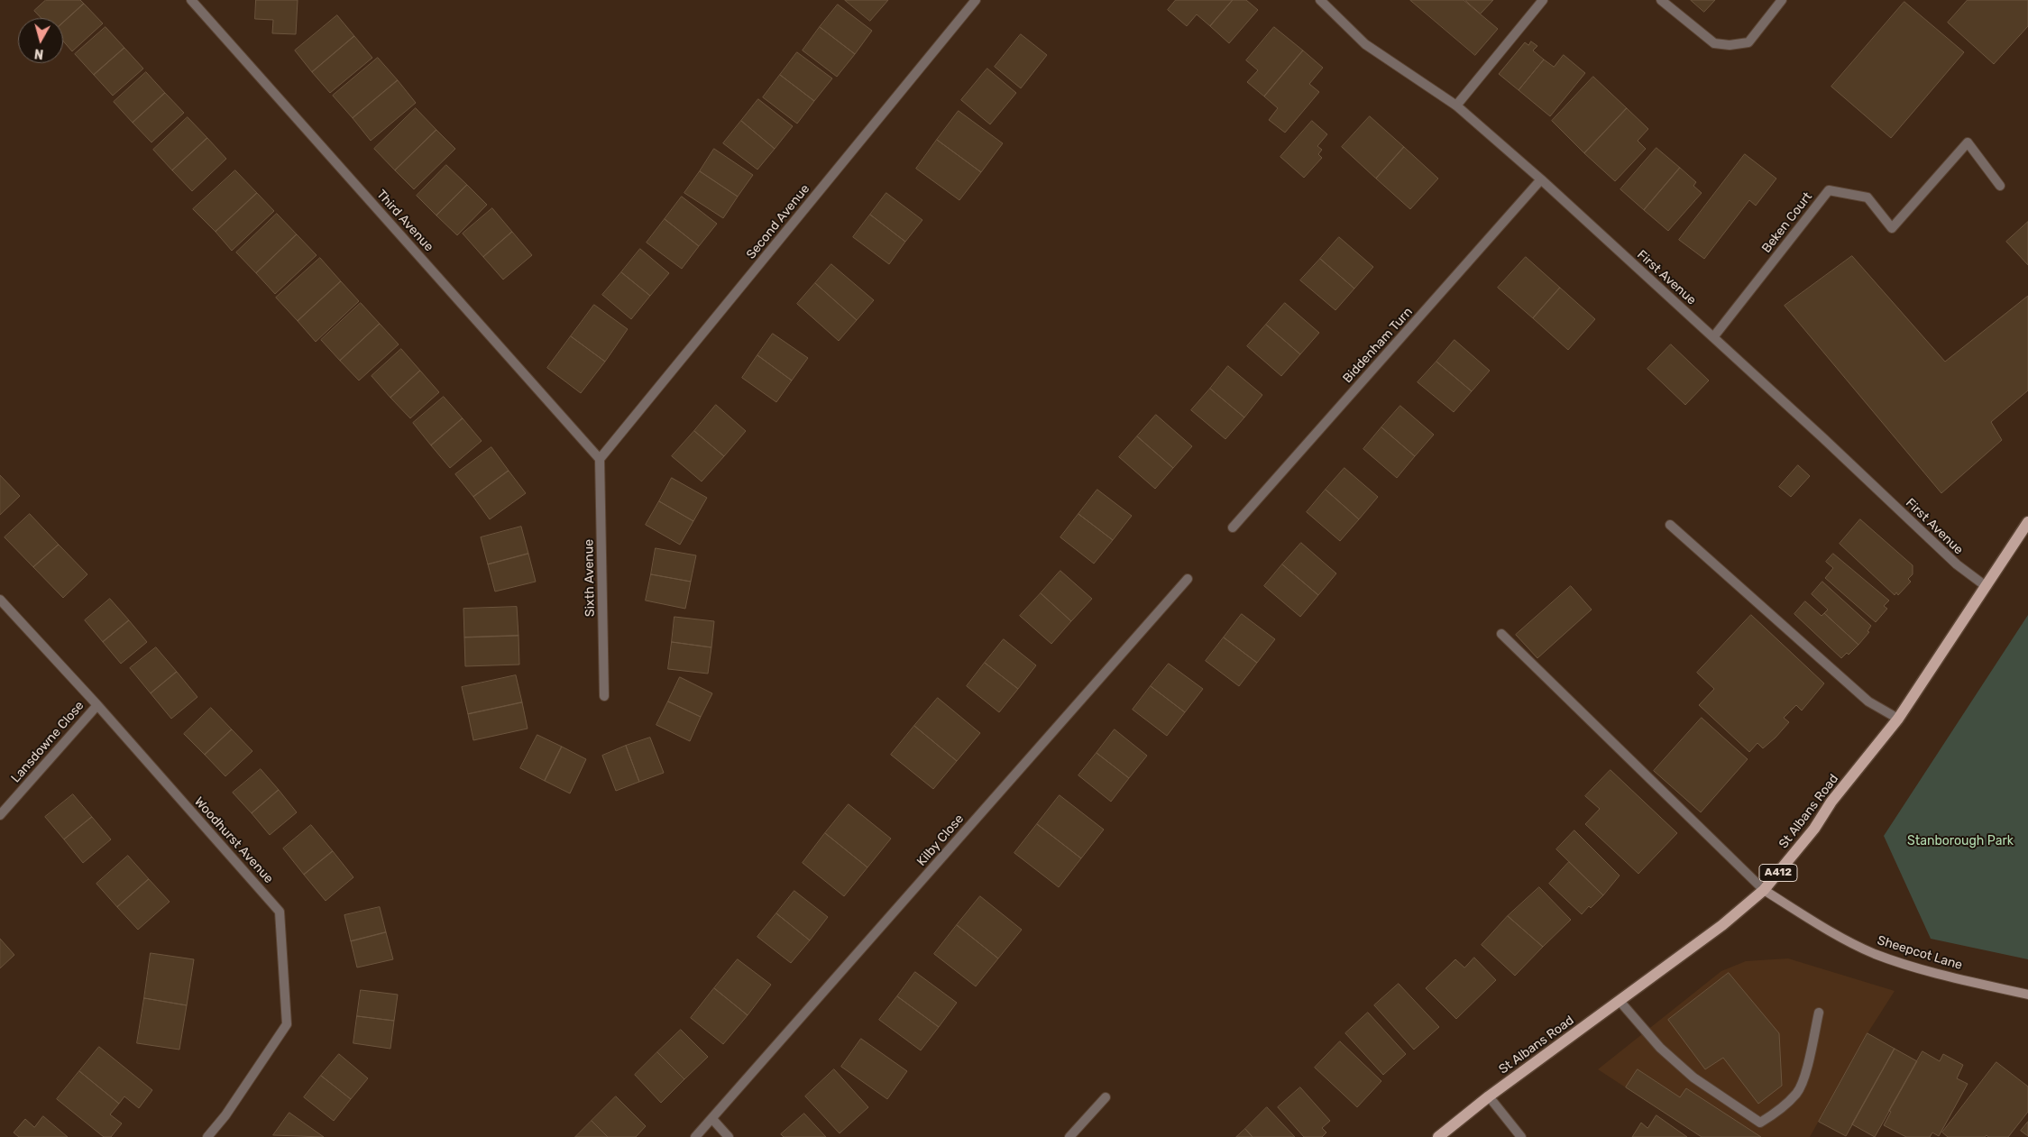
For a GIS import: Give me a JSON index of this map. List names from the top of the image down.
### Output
{
  "streets": {
    "main road": ["St Albans Road", "A412"],
    "street": [
      "Third Avenue",
      "Second Avenue",
      "Beken Court",
      "First Avenue",
      "Biddenham Turn",
      "Sixth Avenue",
      "Lansdowne Close",
      "Woodhurst Avenue",
      "Kilby Close",
      "Sheepcot Lane"
    ]
  },
  "crossings": [
    ["Third Avenue", "Second Avenue"],
    ["Third Avenue", "Sixth Avenue"],
    ["Second Avenue", "Sixth Avenue"],
    ["Beken Court", "First Avenue"],
    ["First Avenue", "Biddenham Turn"],
    ["First Avenue", "St Albans Road"],
    ["Lansdowne Close", "Woodhurst Avenue"],
    ["St Albans Road", "Sheepcot Lane"]
  ],
  "parks": ["Stanborough Park"],
  "north": "bottom"
}
